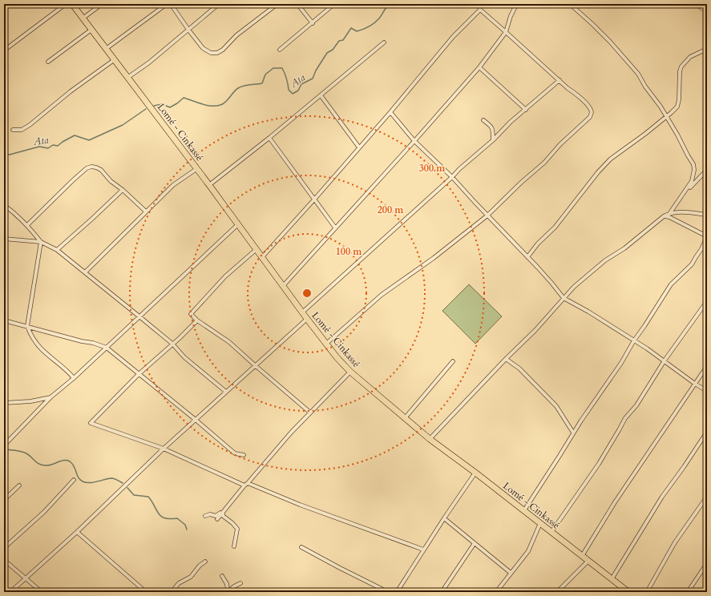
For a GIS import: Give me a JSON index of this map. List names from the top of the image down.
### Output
{
  "streets": {
    "highway": ["Lomé - Cinkassé"]
  },
  "water": ["Ata"],
  "rings": ["300 m", "200 m", "100 m"]
}
